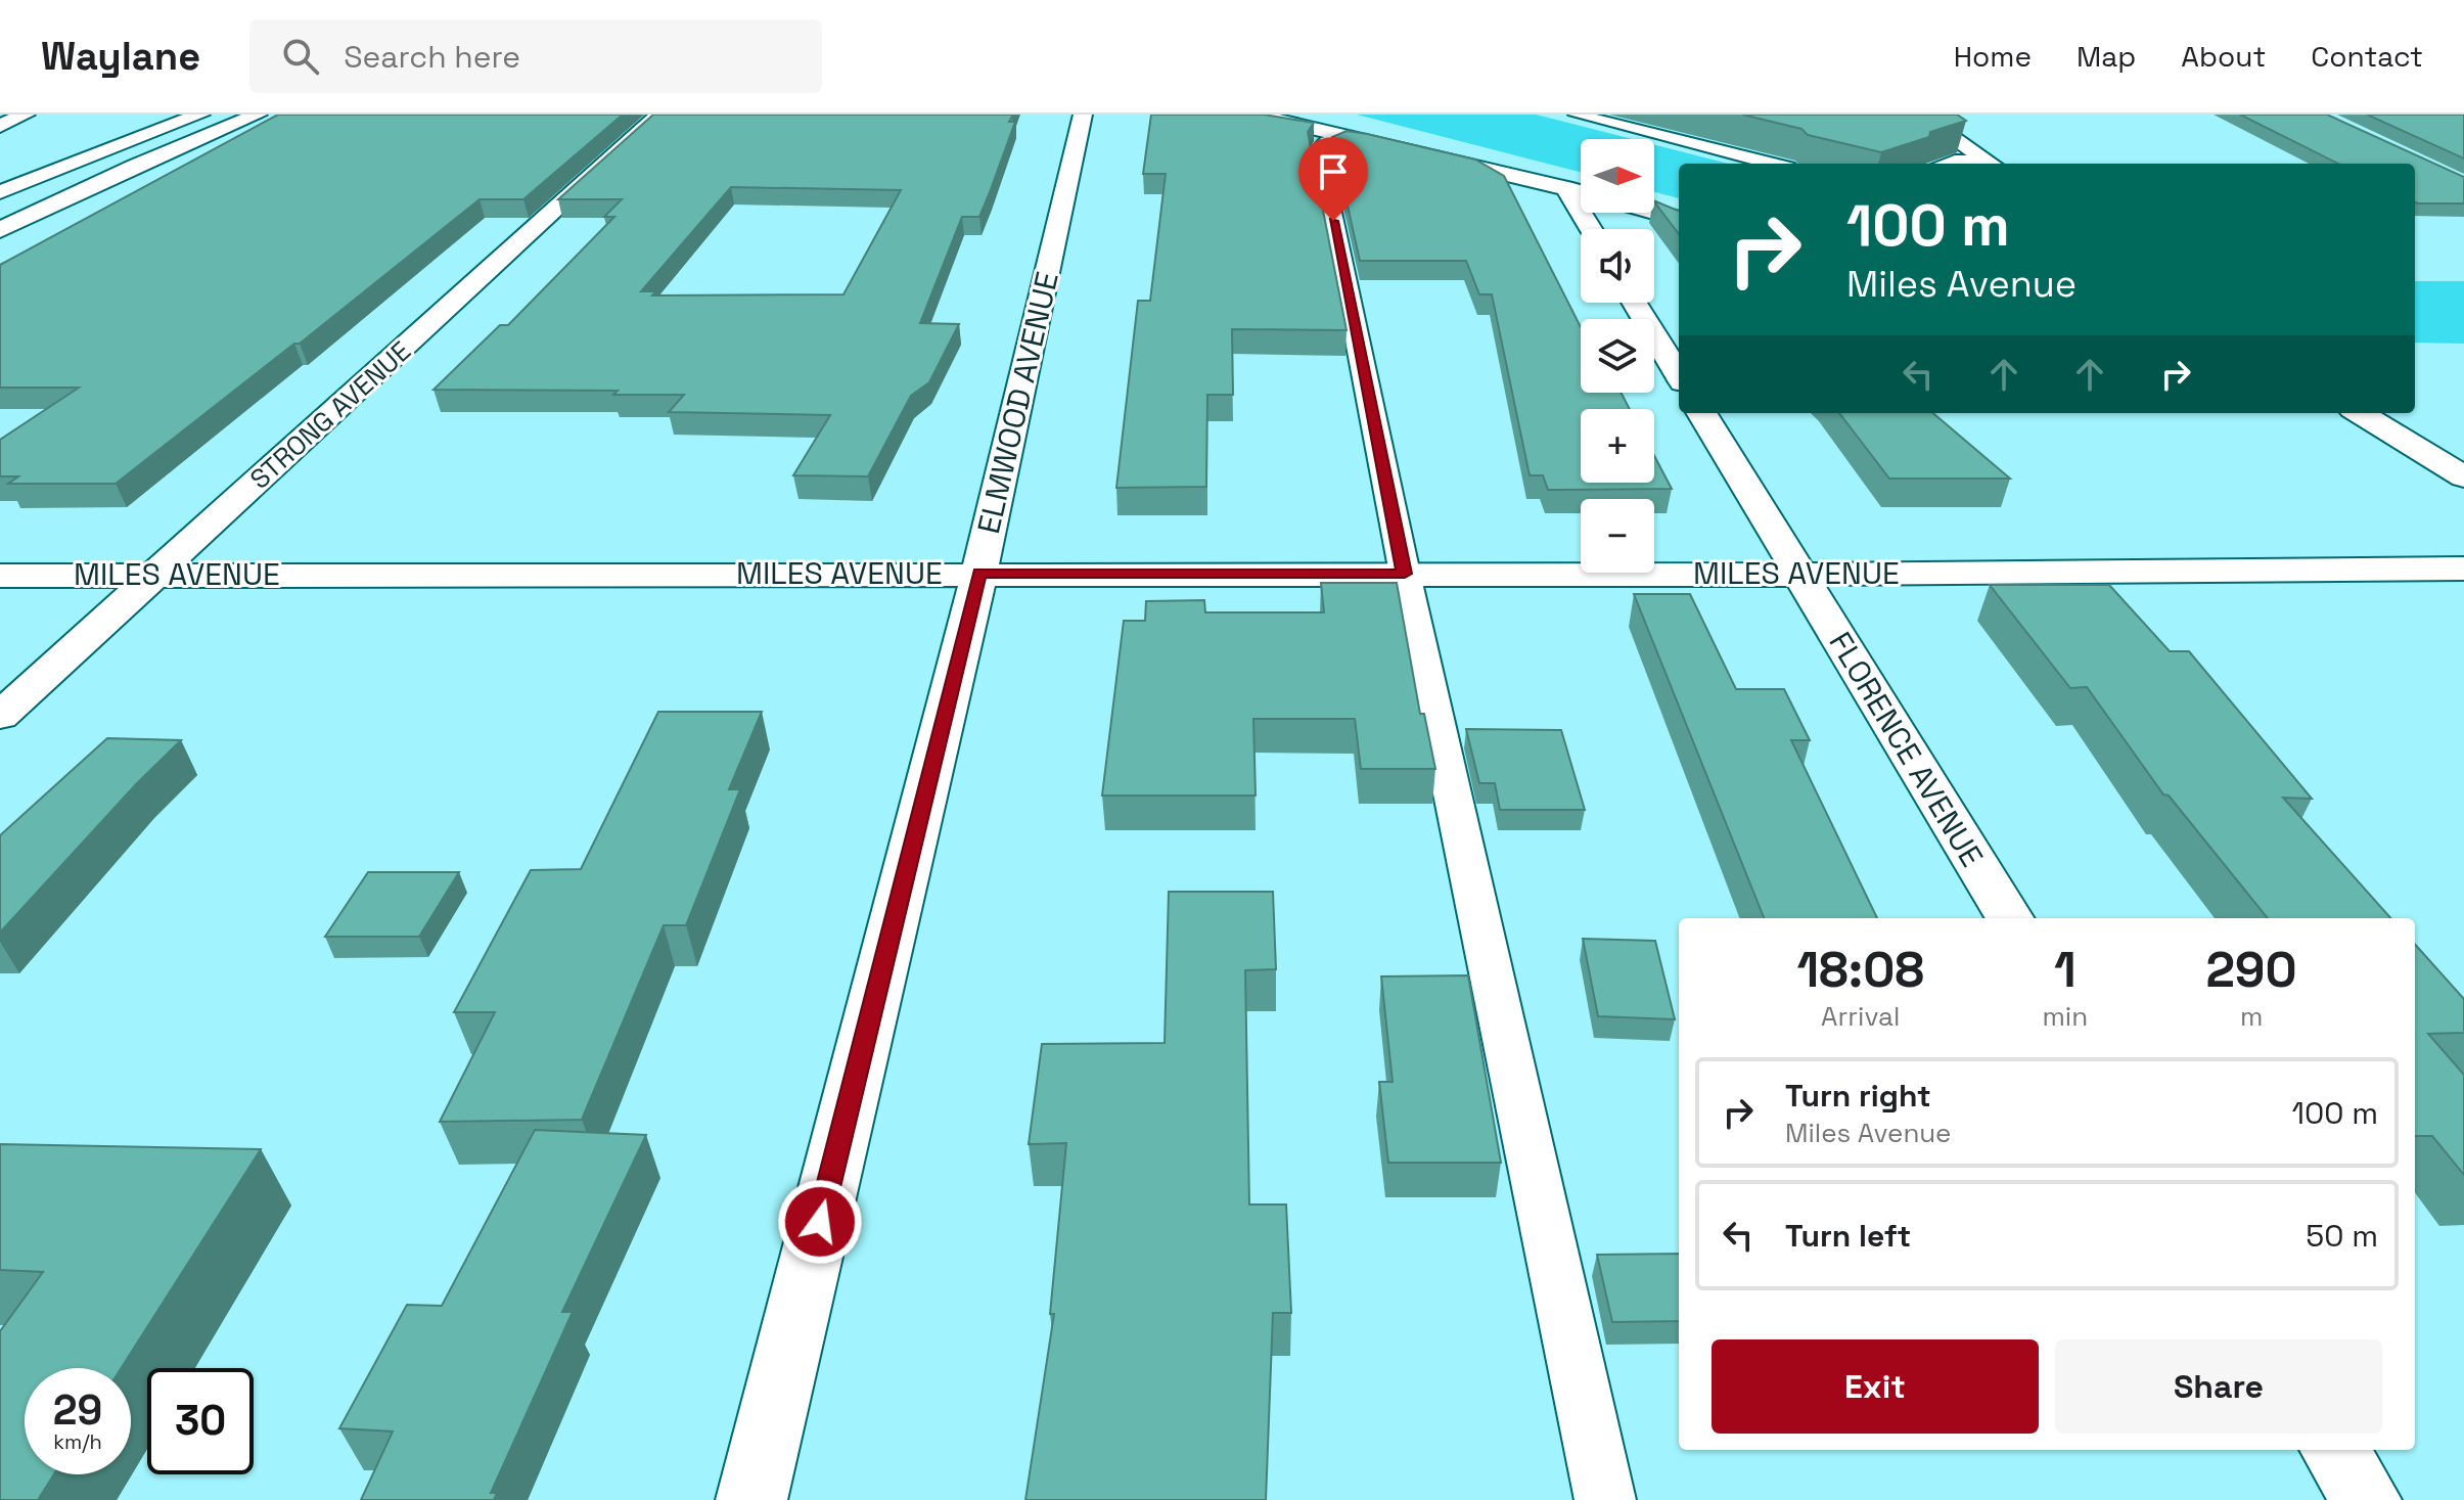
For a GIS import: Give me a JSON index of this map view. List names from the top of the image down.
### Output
{
  "streets": {
    "main road": [
      "ELMWOOD AVENUE",
      "STRONG AVENUE",
      "MILES AVENUE",
      "FLORENCE AVENUE"
    ]
  },
  "crossings": [
    ["ELMWOOD AVENUE", "MILES AVENUE"],
    ["STRONG AVENUE", "MILES AVENUE"],
    ["MILES AVENUE", "FLORENCE AVENUE"]
  ],
  "north": "right",
  "page": {
    "header": "Waylane",
    "search": "Search here",
    "nav": [
      "Home",
      "Map",
      "About",
      "Contact"
    ],
    "map_buttons": ["+", "−"],
    "turn": ["100 m", "Miles Avenue"],
    "eta": [
      "18:08",
      "Arrival",
      "1",
      "min",
      "290",
      "m"
    ],
    "list": [
      {
        "name": "Turn right",
        "note": "Miles Avenue",
        "value": "100 m"
      },
      {
        "name": "Turn left",
        "value": "50 m"
      }
    ],
    "buttons": ["Exit", "Share"],
    "speed": "29 km/h",
    "limit": "30"
  }
}
